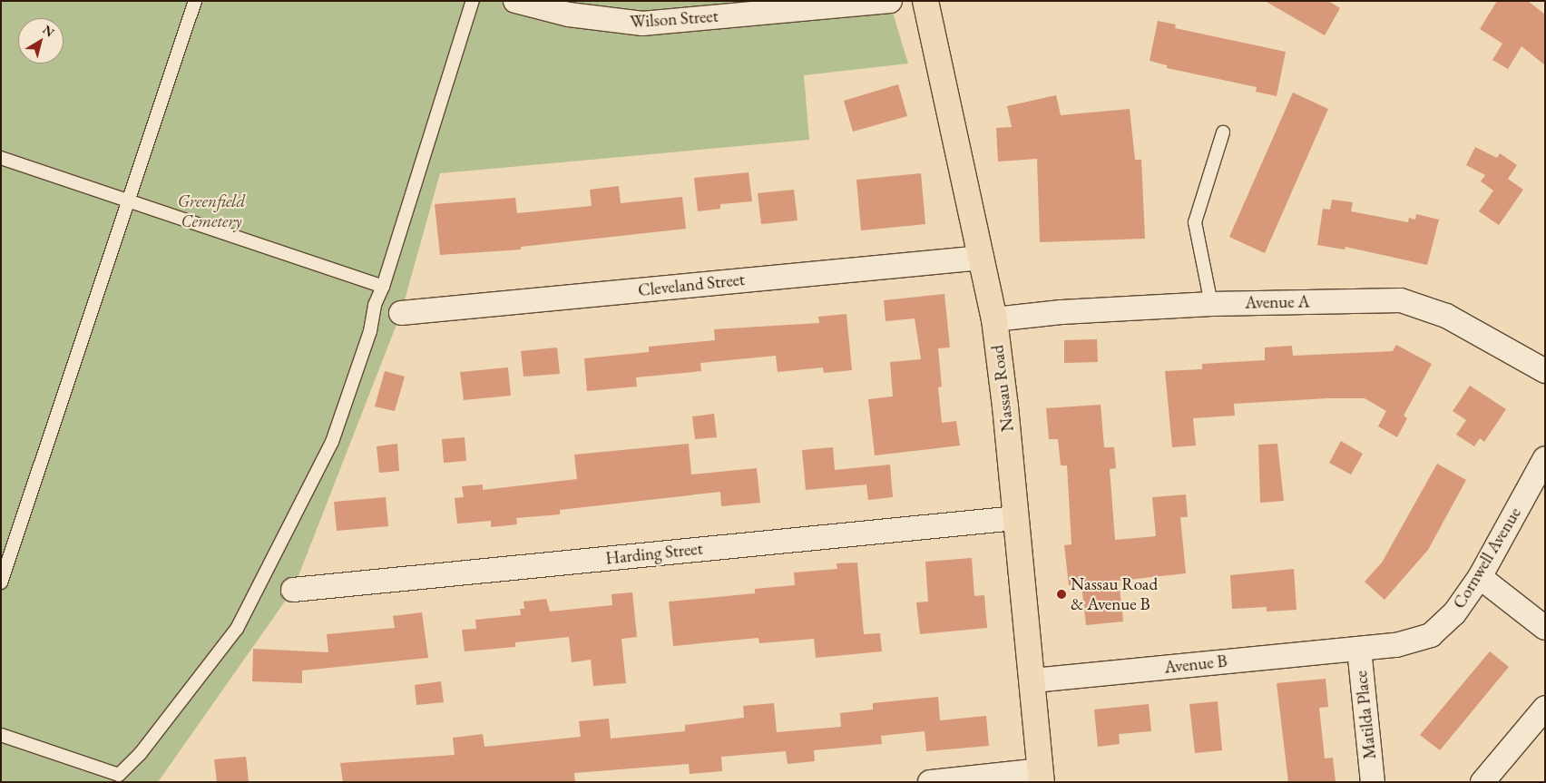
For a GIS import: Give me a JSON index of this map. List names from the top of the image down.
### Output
{
  "streets": {
    "main road": ["Nassau Road"],
    "street": [
      "Wilson Street",
      "Cleveland Street",
      "Avenue A",
      "Harding Street",
      "Cornwell Avenue",
      "Avenue B",
      "Matilda Place"
    ]
  },
  "crossings": [
    ["Cleveland Street", "Nassau Road"],
    ["Avenue A", "Nassau Road"],
    ["Nassau Road", "Harding Street"],
    ["Nassau Road", "Avenue B"],
    ["Cornwell Avenue", "Avenue B"],
    ["Cornwell Avenue", "Matilda Place"],
    ["Avenue B", "Matilda Place"]
  ],
  "parks": ["Greenfield Cemetery"],
  "places": ["Nassau Road & Avenue B"],
  "north": "top right"
}
